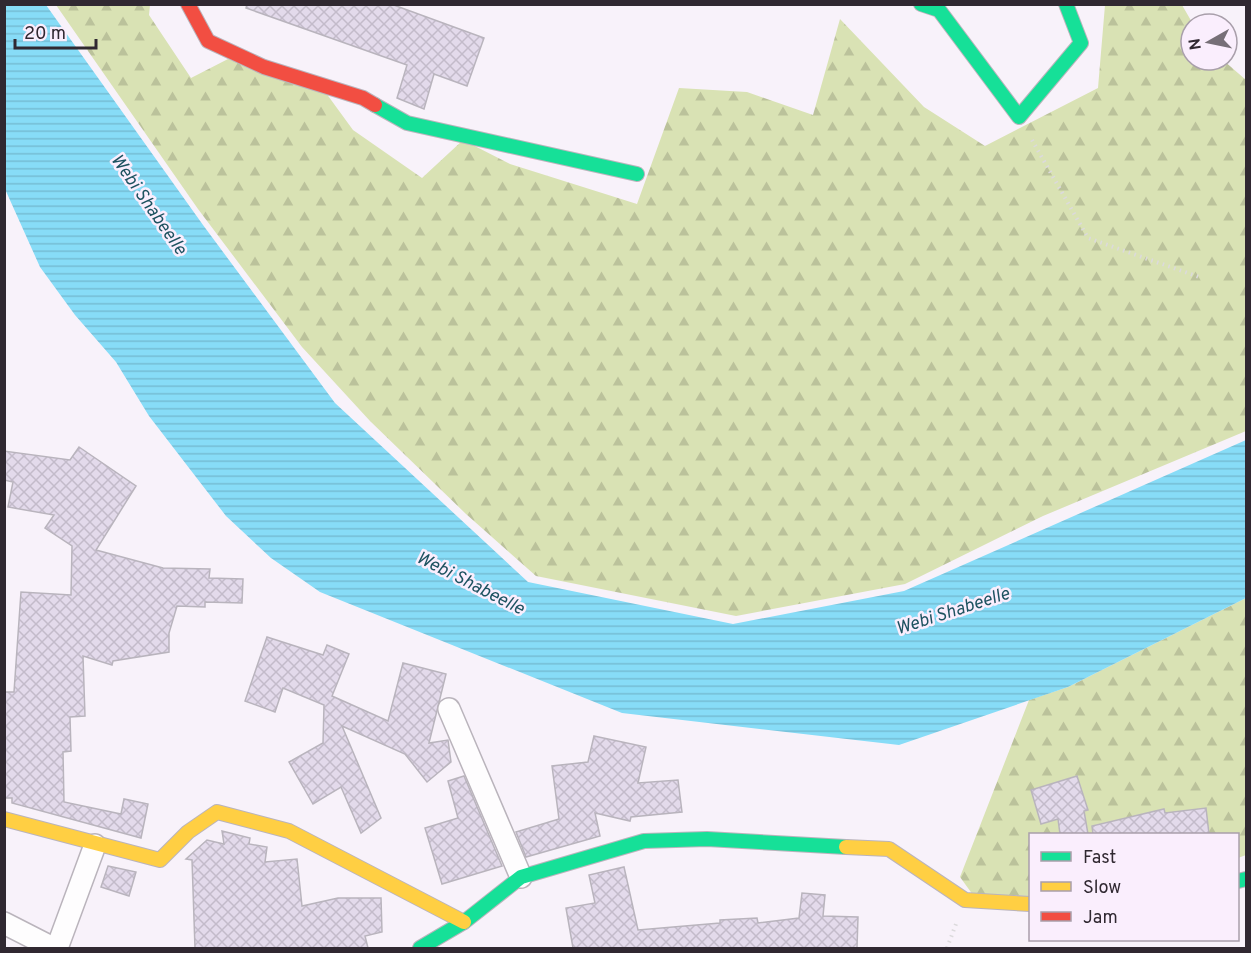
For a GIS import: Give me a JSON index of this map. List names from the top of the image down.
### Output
{
  "water": ["Webi Shabeelle"],
  "legend": ["Fast", "Slow", "Jam"],
  "scale_bar": "20 m",
  "north": "left"
}
